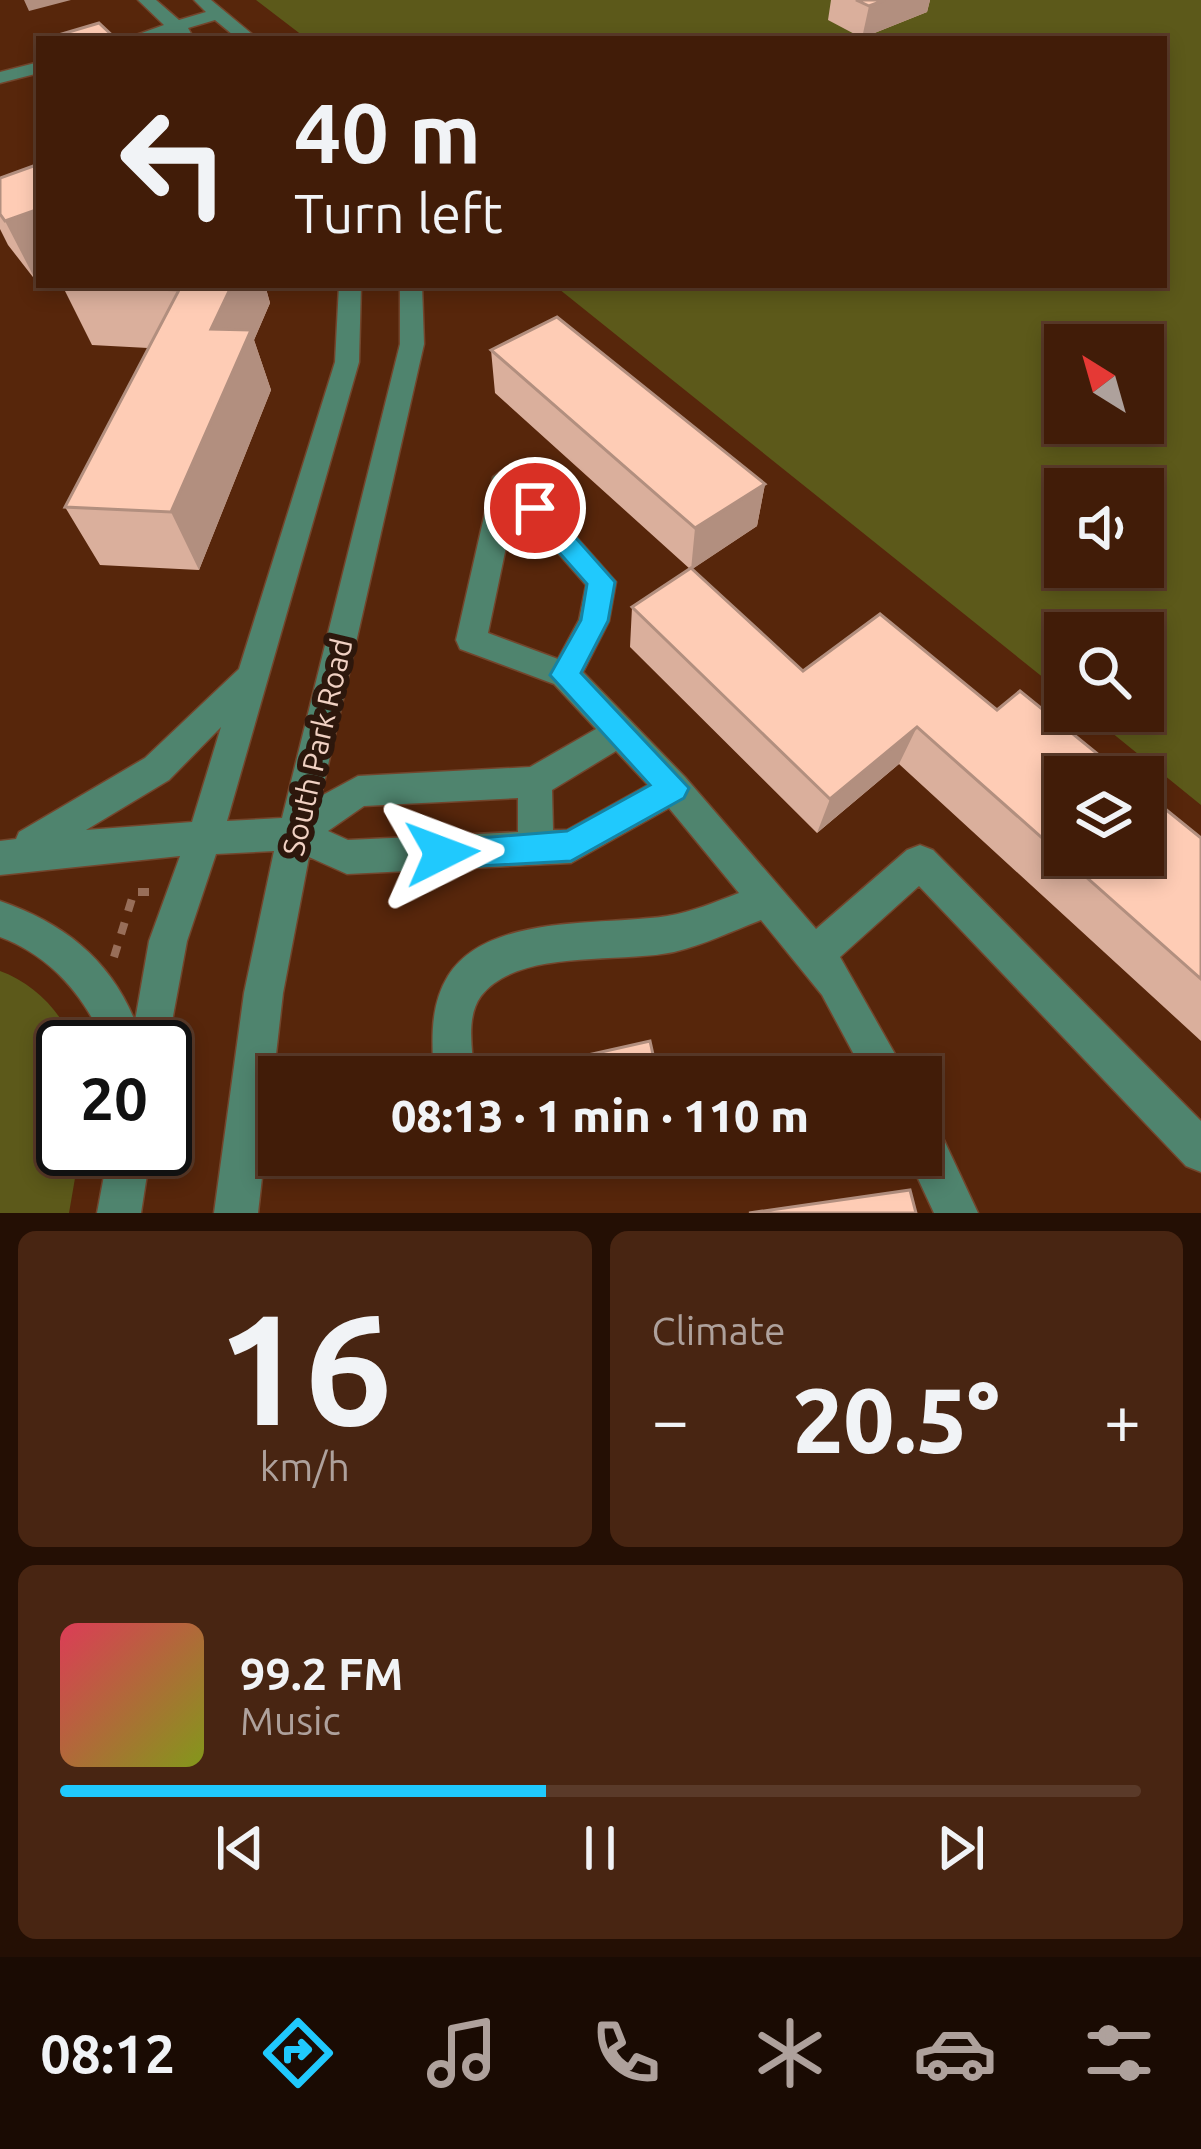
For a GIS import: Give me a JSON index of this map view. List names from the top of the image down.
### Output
{
  "streets": {
    "street": ["South Park Road"]
  },
  "north": "top left",
  "page": {
    "turn": ["40 m", "Turn left"],
    "limit": "20",
    "trip": "08:13 · 1 min · 110 m",
    "tile": [
      ["16", "km/h"],
      "Climate"
    ],
    "heat": ["−", "20.5°", "+"],
    "song": ["99.2 FM", "Music"],
    "tabs": "08:12"
  }
}
